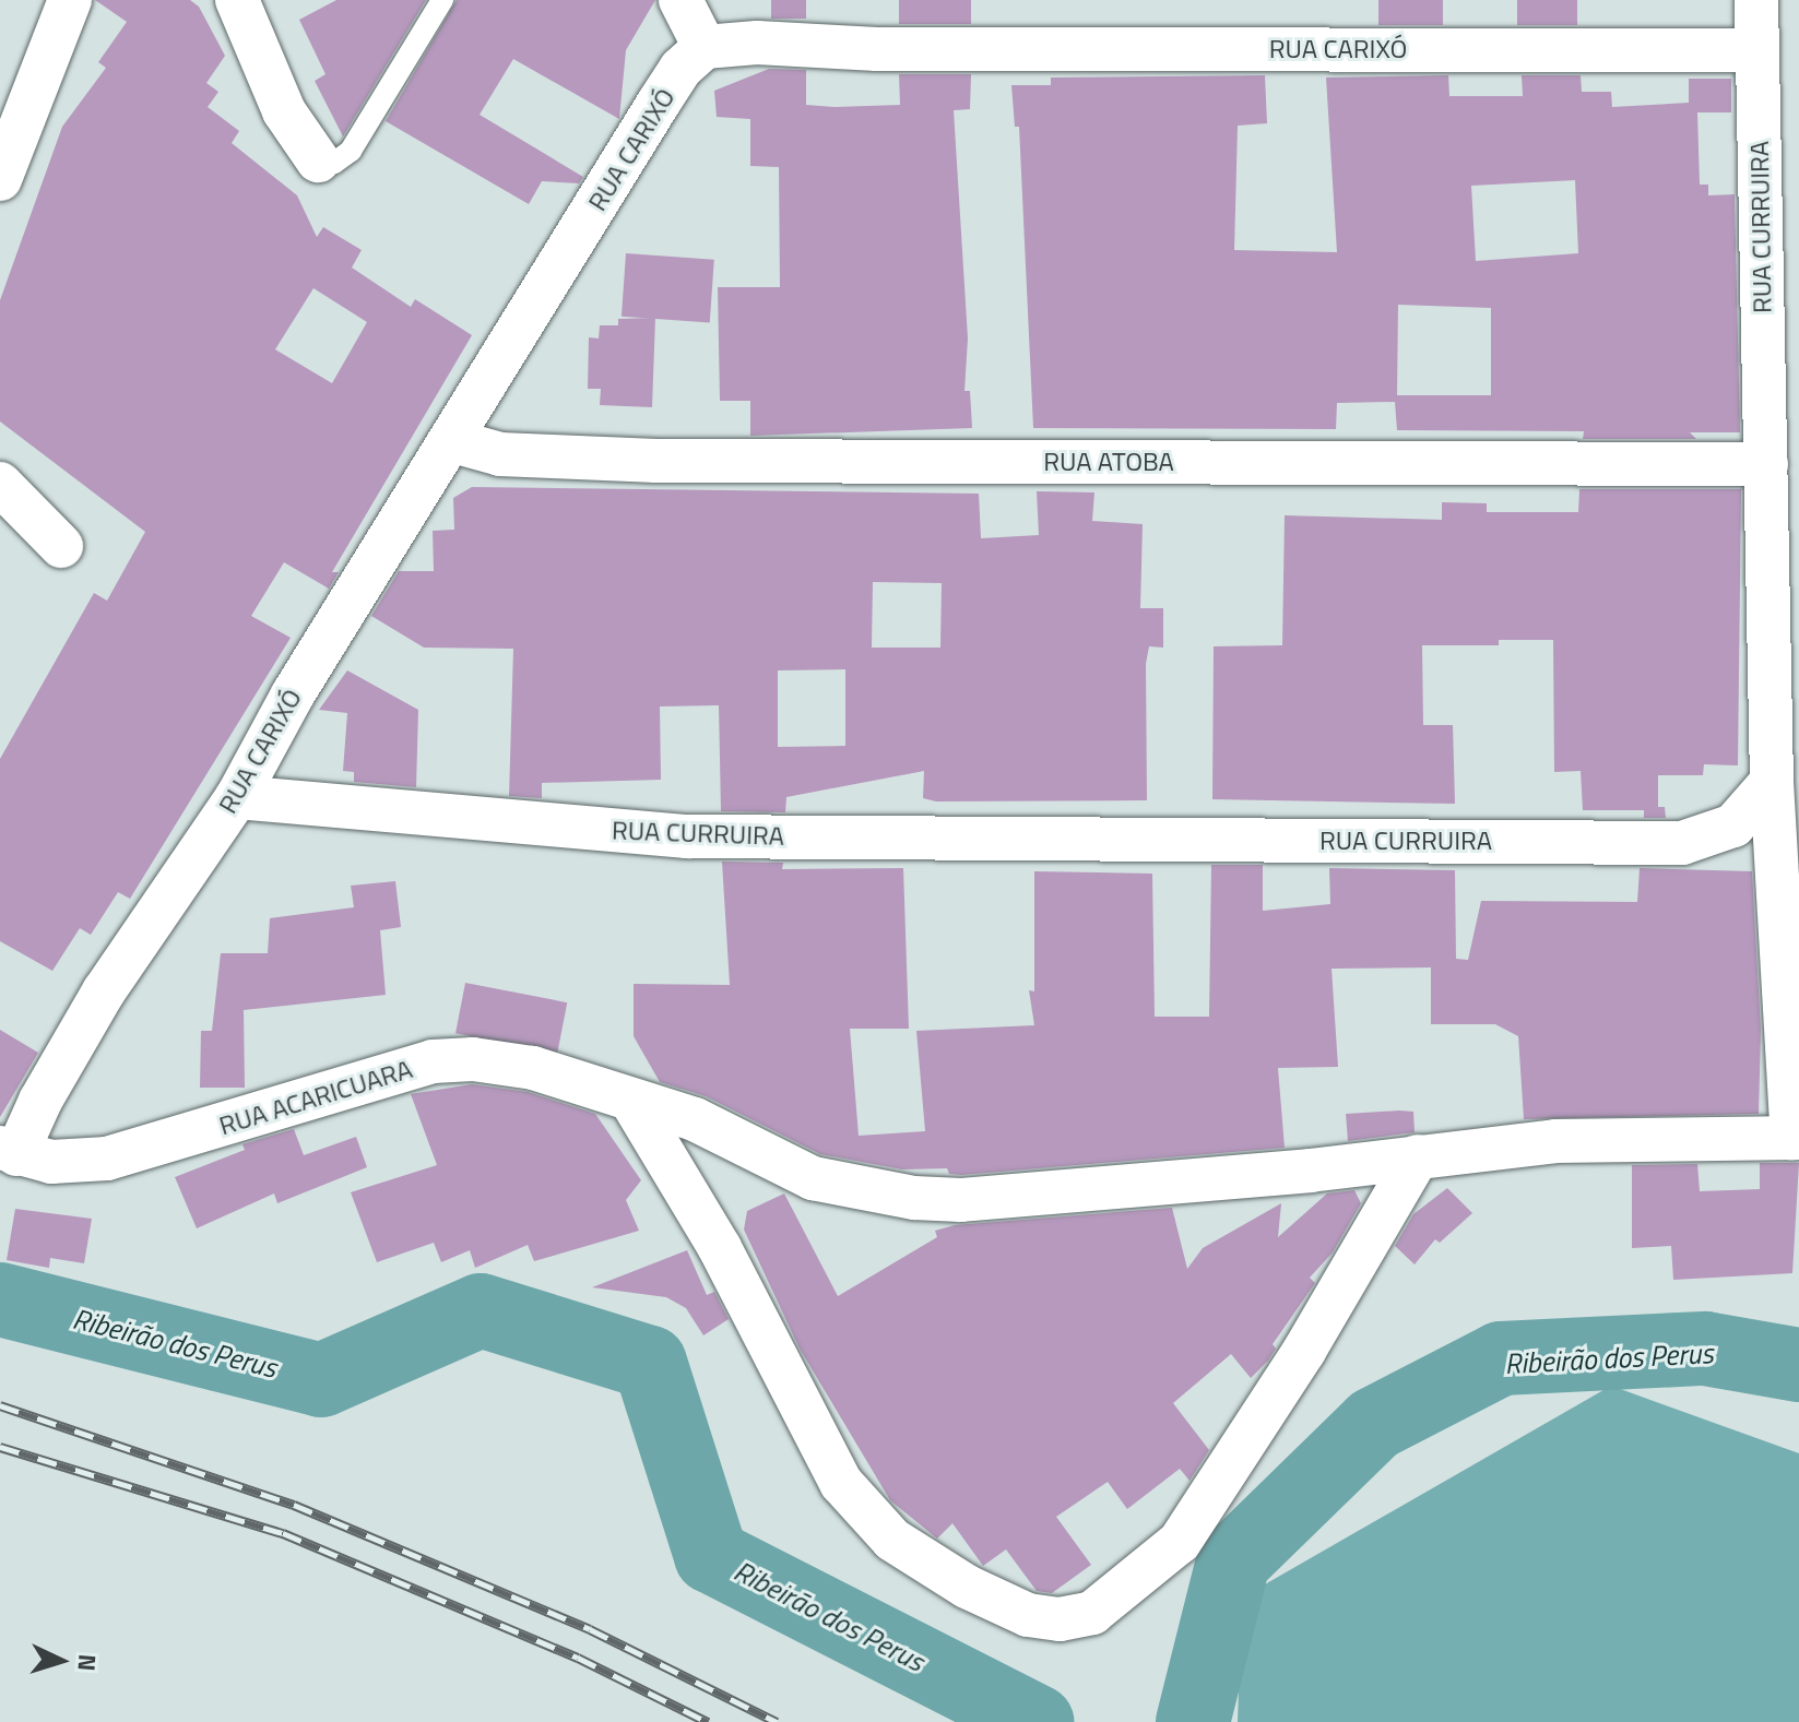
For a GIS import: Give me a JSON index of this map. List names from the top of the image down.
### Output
{
  "streets": {
    "street": [
      "RUA CARIXÓ",
      "RUA CURRUIRA",
      "RUA ATOBA",
      "RUA ACARICUARA"
    ]
  },
  "crossings": [
    ["RUA CARIXÓ", "RUA CURRUIRA"],
    ["RUA CARIXÓ", "RUA ATOBA"],
    ["RUA CARIXÓ", "RUA ACARICUARA"],
    ["RUA CURRUIRA", "RUA ATOBA"]
  ],
  "water": ["Ribeirão dos Perus"],
  "north": "right"
}
